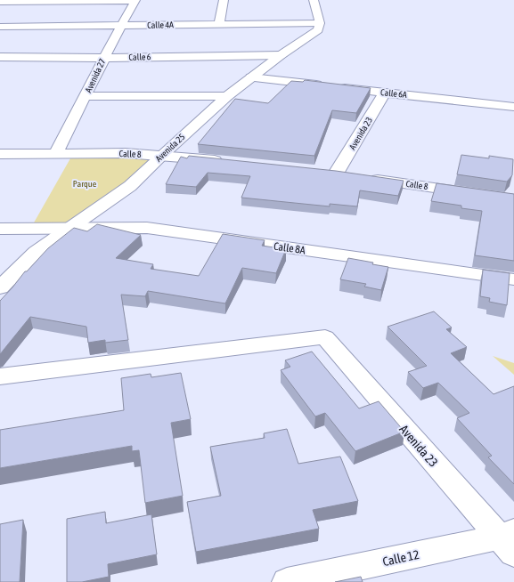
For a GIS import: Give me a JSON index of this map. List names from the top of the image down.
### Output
{
  "streets": {
    "street": [
      "Calle 4A",
      "Calle 6",
      "Avenida 27",
      "Calle 6A",
      "Avenida 23",
      "Avenida 25",
      "Calle 8",
      "Calle 8A",
      "Calle 12"
    ]
  },
  "crossings": [
    ["Calle 4A", "Avenida 27"],
    ["Calle 4A", "Avenida 25"],
    ["Calle 6", "Avenida 27"],
    ["Calle 6", "Avenida 25"],
    ["Avenida 27", "Calle 8"],
    ["Calle 6A", "Avenida 23"],
    ["Calle 6A", "Avenida 25"],
    ["Avenida 23", "Calle 8"],
    ["Avenida 23", "Calle 12"],
    ["Avenida 25", "Calle 8"],
    ["Avenida 25", "Calle 8A"]
  ],
  "parks": ["Parque"]
}
